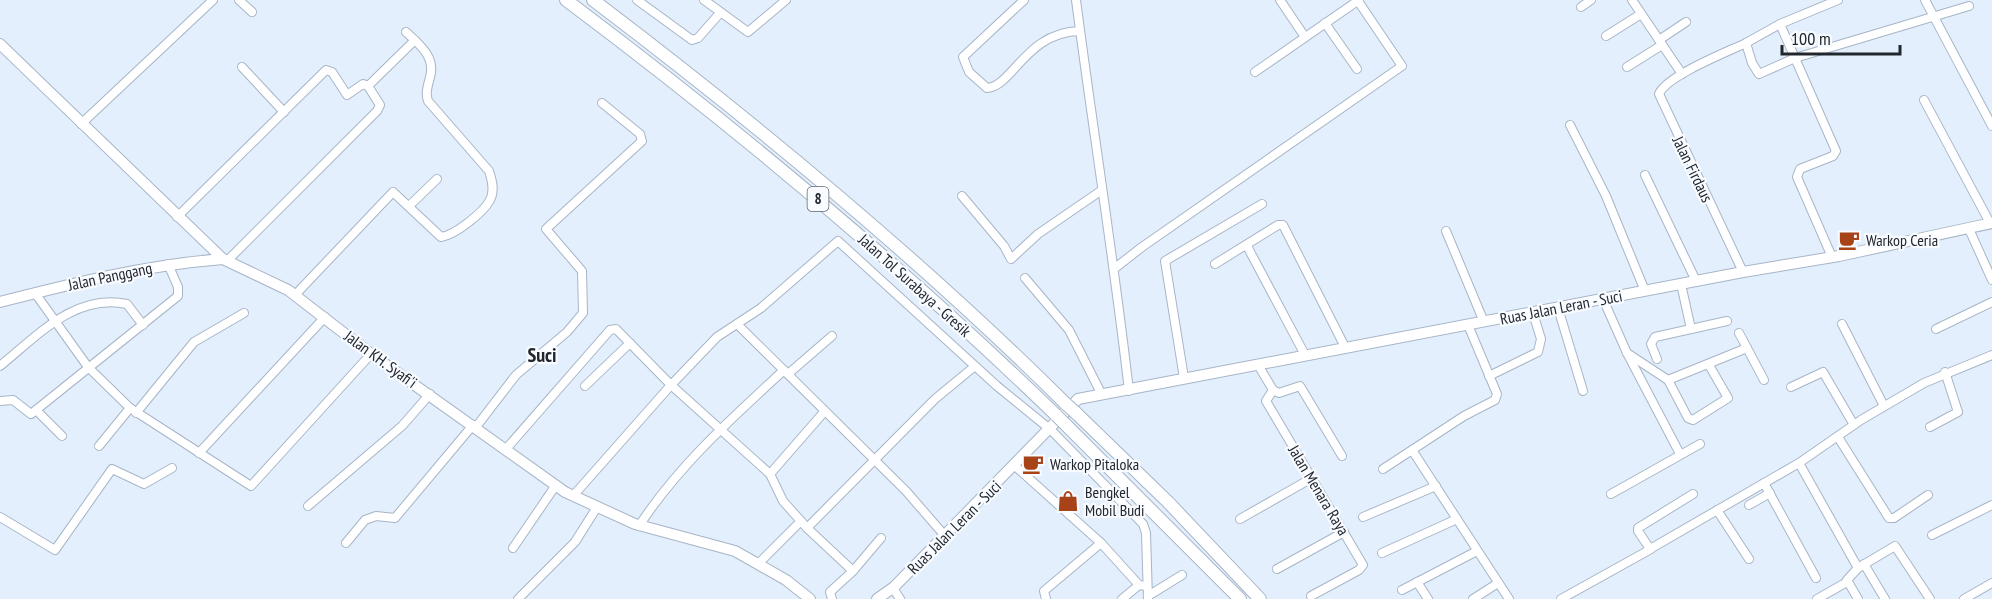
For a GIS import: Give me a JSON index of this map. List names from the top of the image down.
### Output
{
  "streets": {
    "highway": ["8", "Jalan Tol Surabaya - Gresik"],
    "main road": ["Jalan Panggang", "Ruas Jalan Leran - Suci", "Jalan KH. Syafi'i"],
    "street": ["Jalan Firdaus", "Jalan Menara Raya"]
  },
  "crossings": [
    ["Jalan Firdaus", "Ruas Jalan Leran - Suci"],
    ["Jalan Panggang", "Jalan KH. Syafi'i"],
    ["Ruas Jalan Leran - Suci", "Jalan Menara Raya"]
  ],
  "districts": ["Suci"],
  "places": {
    "cafe": ["Warkop Ceria", "Warkop Pitaloka"],
    "shop": ["Bengkel Mobil Budi"]
  },
  "scale_bar": "100 m"
}
